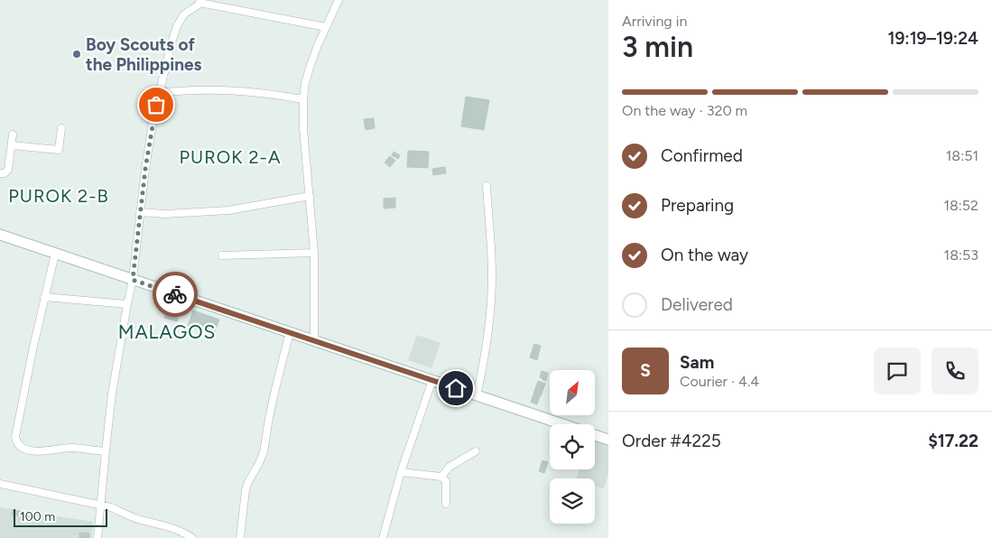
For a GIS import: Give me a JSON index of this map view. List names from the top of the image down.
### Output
{
  "districts": ["PUROK 2-A", "PUROK 2-B", "MALAGOS"],
  "places": ["Boy Scouts of the Philippines"],
  "scale_bar": "100 m",
  "north": "top right",
  "page": {
    "heading": ["3 min", "Arriving in", "19:19–19:24"],
    "panel": [
      "Sam",
      "Courier · 4.4",
      "Order #4225",
      "$17.22"
    ],
    "bar": "On the way · 320 m",
    "list": [
      ["Confirmed", "18:51"],
      ["Preparing", "18:52"],
      ["On the way", "18:53"],
      "Delivered"
    ],
    "round": "S",
    "scale": "100 m"
  }
}
